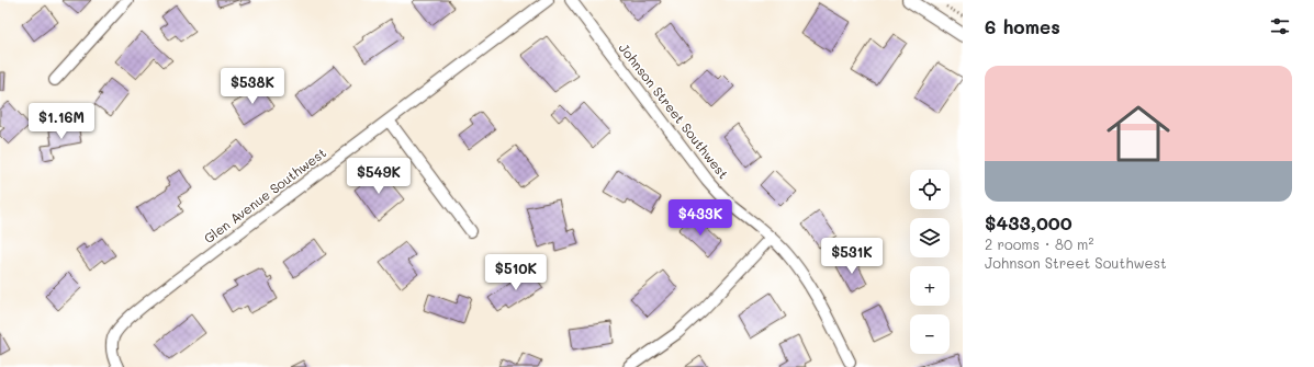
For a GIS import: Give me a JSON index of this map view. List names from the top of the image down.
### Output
{
  "streets": {
    "street": ["Johnson Street Southwest", "Glen Avenue Southwest"]
  },
  "page": {
    "heading": "6 homes",
    "list": [
      {
        "name": "$433,000",
        "note": "2 rooms · 80 m² · Johnson Street Southwest"
      }
    ],
    "price": [
      "$538K",
      "$1.16M",
      "$549K",
      "$433K",
      "$531K",
      "$510K"
    ],
    "map_buttons": ["+", "−"]
  }
}
